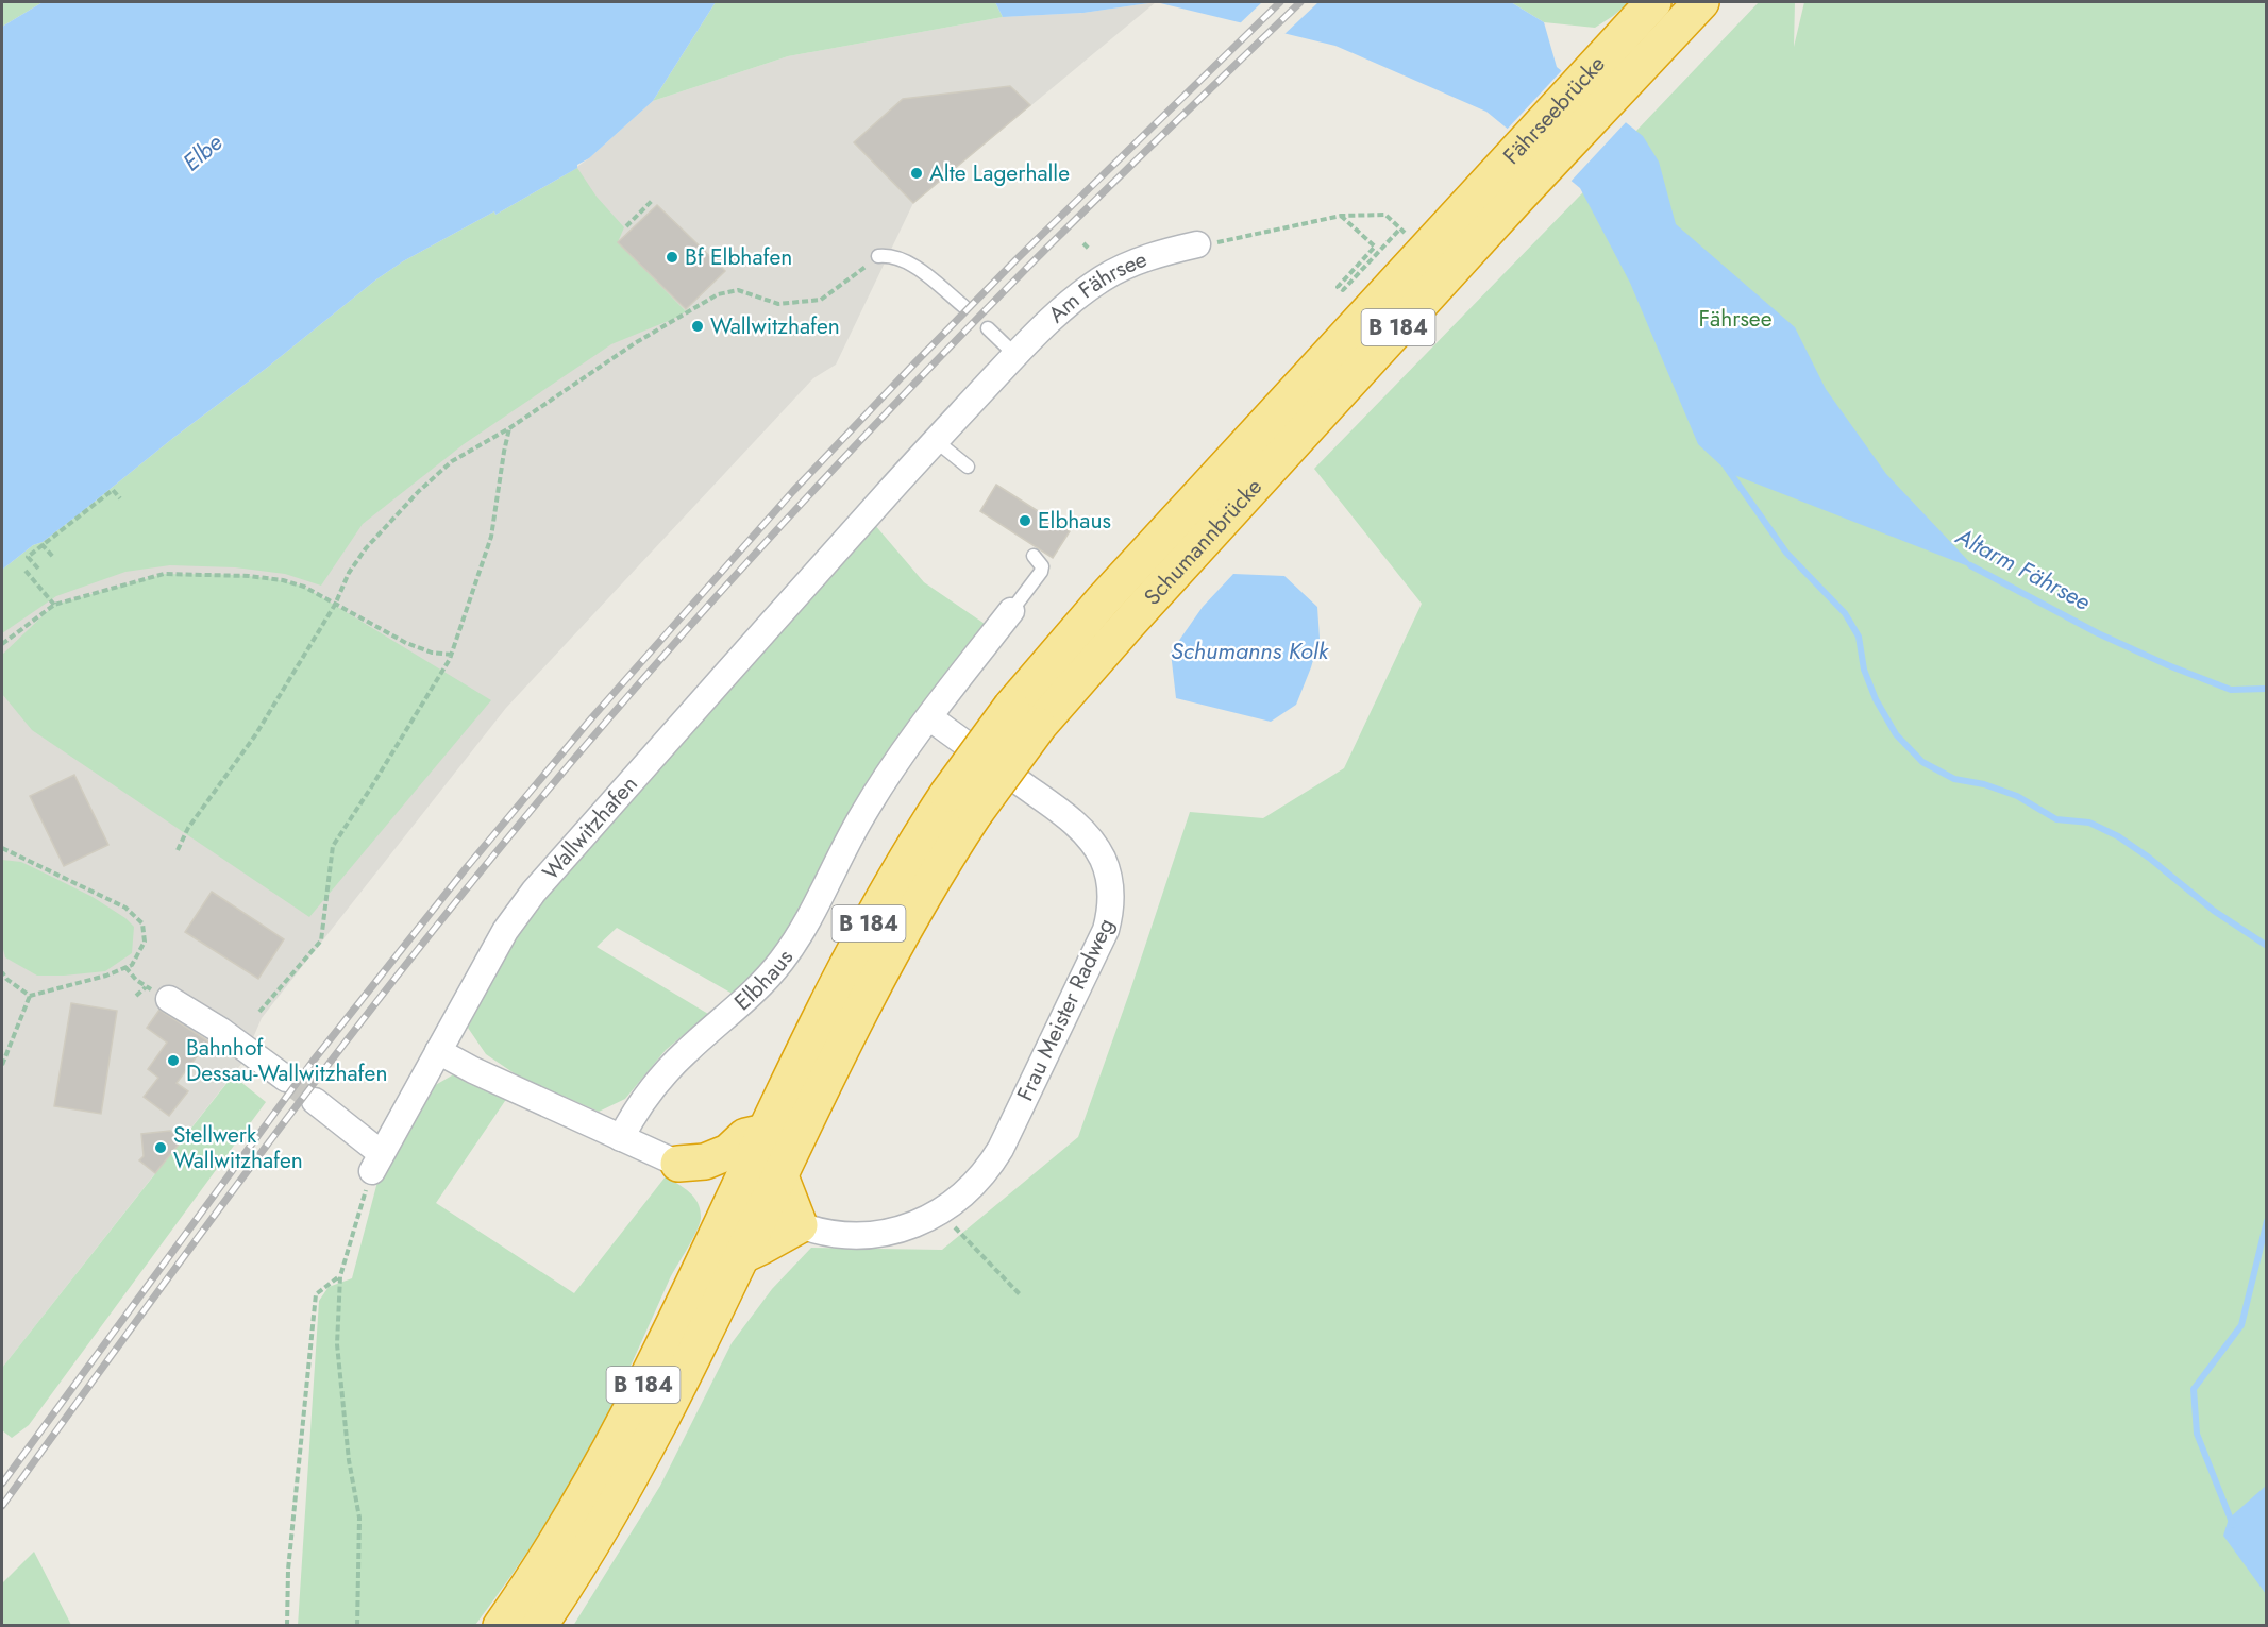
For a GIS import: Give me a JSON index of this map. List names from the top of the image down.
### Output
{
  "streets": {
    "highway": ["Fährseebrücke", "B 184", "Schumannbrücke"],
    "street": ["Am Fährsee", "Wallwitzhafen", "Elbhaus"]
  },
  "crossings": [
    ["Fährseebrücke", "B 184"],
    ["Fährseebrücke", "Schumannbrücke"],
    ["Am Fährsee", "Wallwitzhafen"],
    ["B 184", "Schumannbrücke"]
  ],
  "water": ["Elbe", "Altarm Fährsee", "Schumanns Kolk"],
  "parks": ["Fährsee"],
  "places": [
    "Alte Lagerhalle",
    "Bf Elbhafen",
    "Wallwitzhafen",
    "Elbhaus",
    "Bahnhof Dessau-Wallwitzhafen",
    "Stellwerk Wallwitzhafen"
  ]
}
